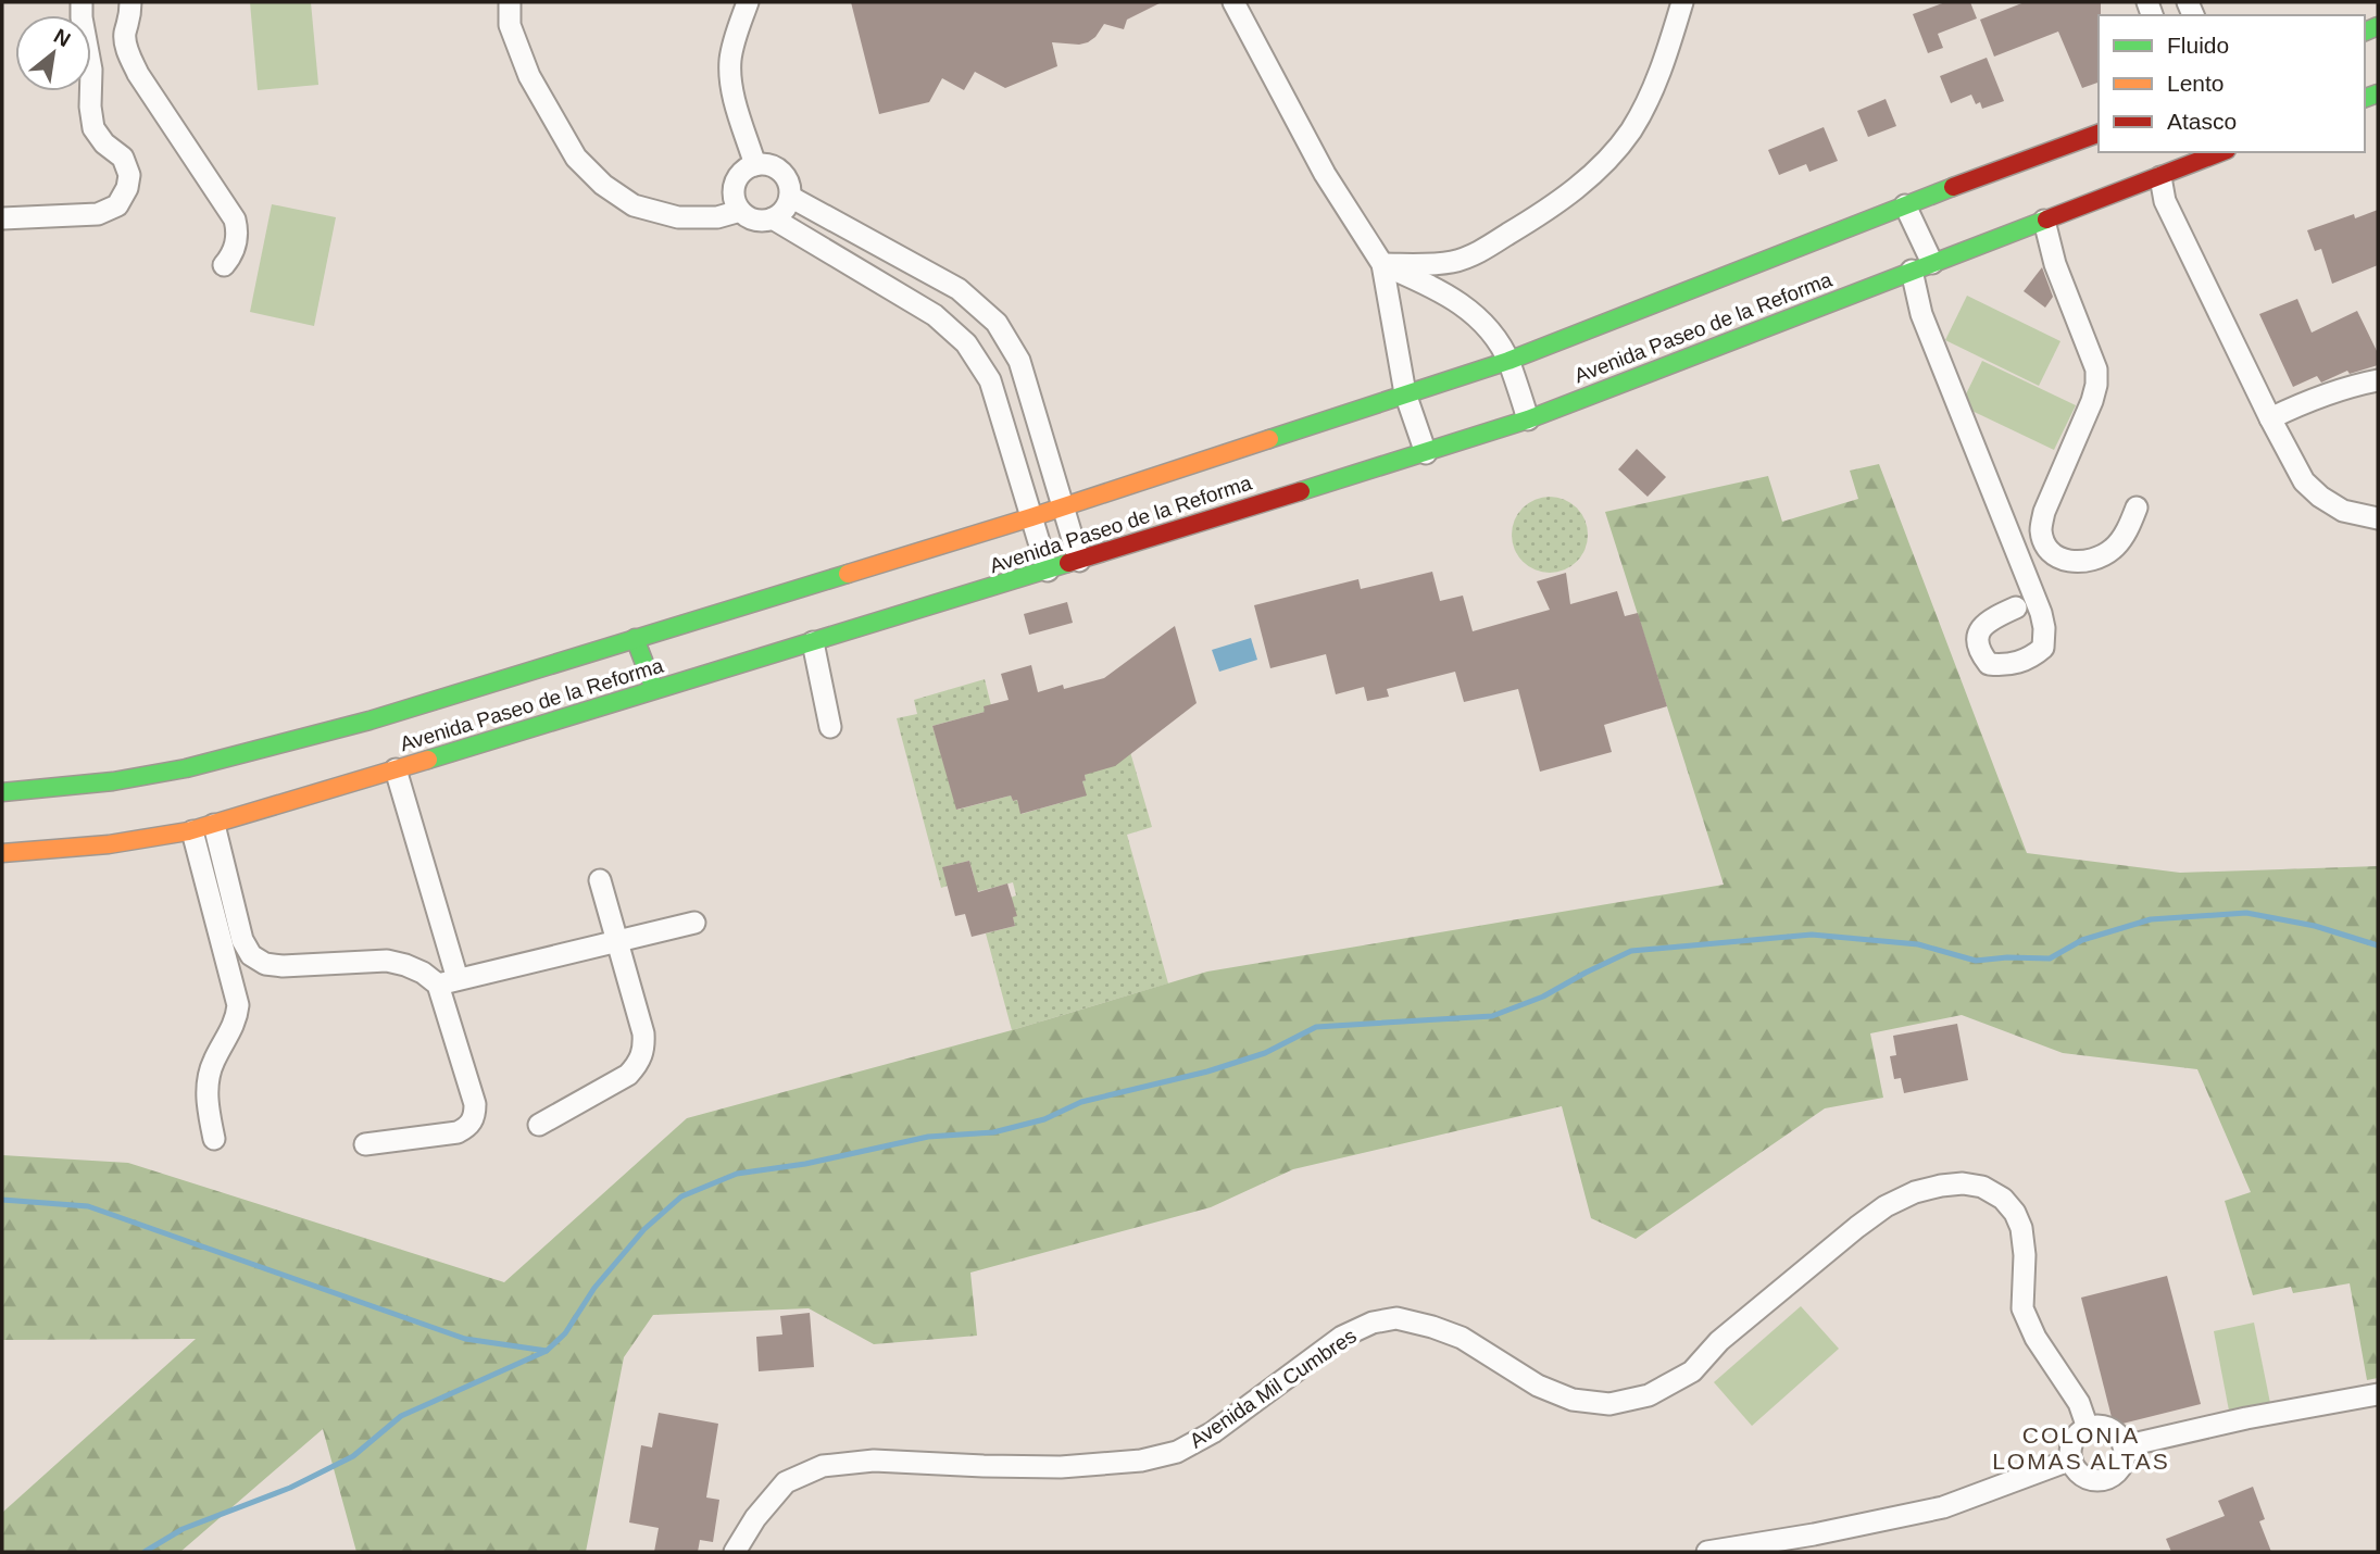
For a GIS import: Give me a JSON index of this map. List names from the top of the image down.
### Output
{
  "streets": {
    "main road": ["Avenida Paseo de la Reforma"],
    "street": ["Avenida Mil Cumbres"]
  },
  "districts": ["COLONIA LOMAS ALTAS"],
  "legend": ["Fluido", "Lento", "Atasco"],
  "north": "top right"
}
